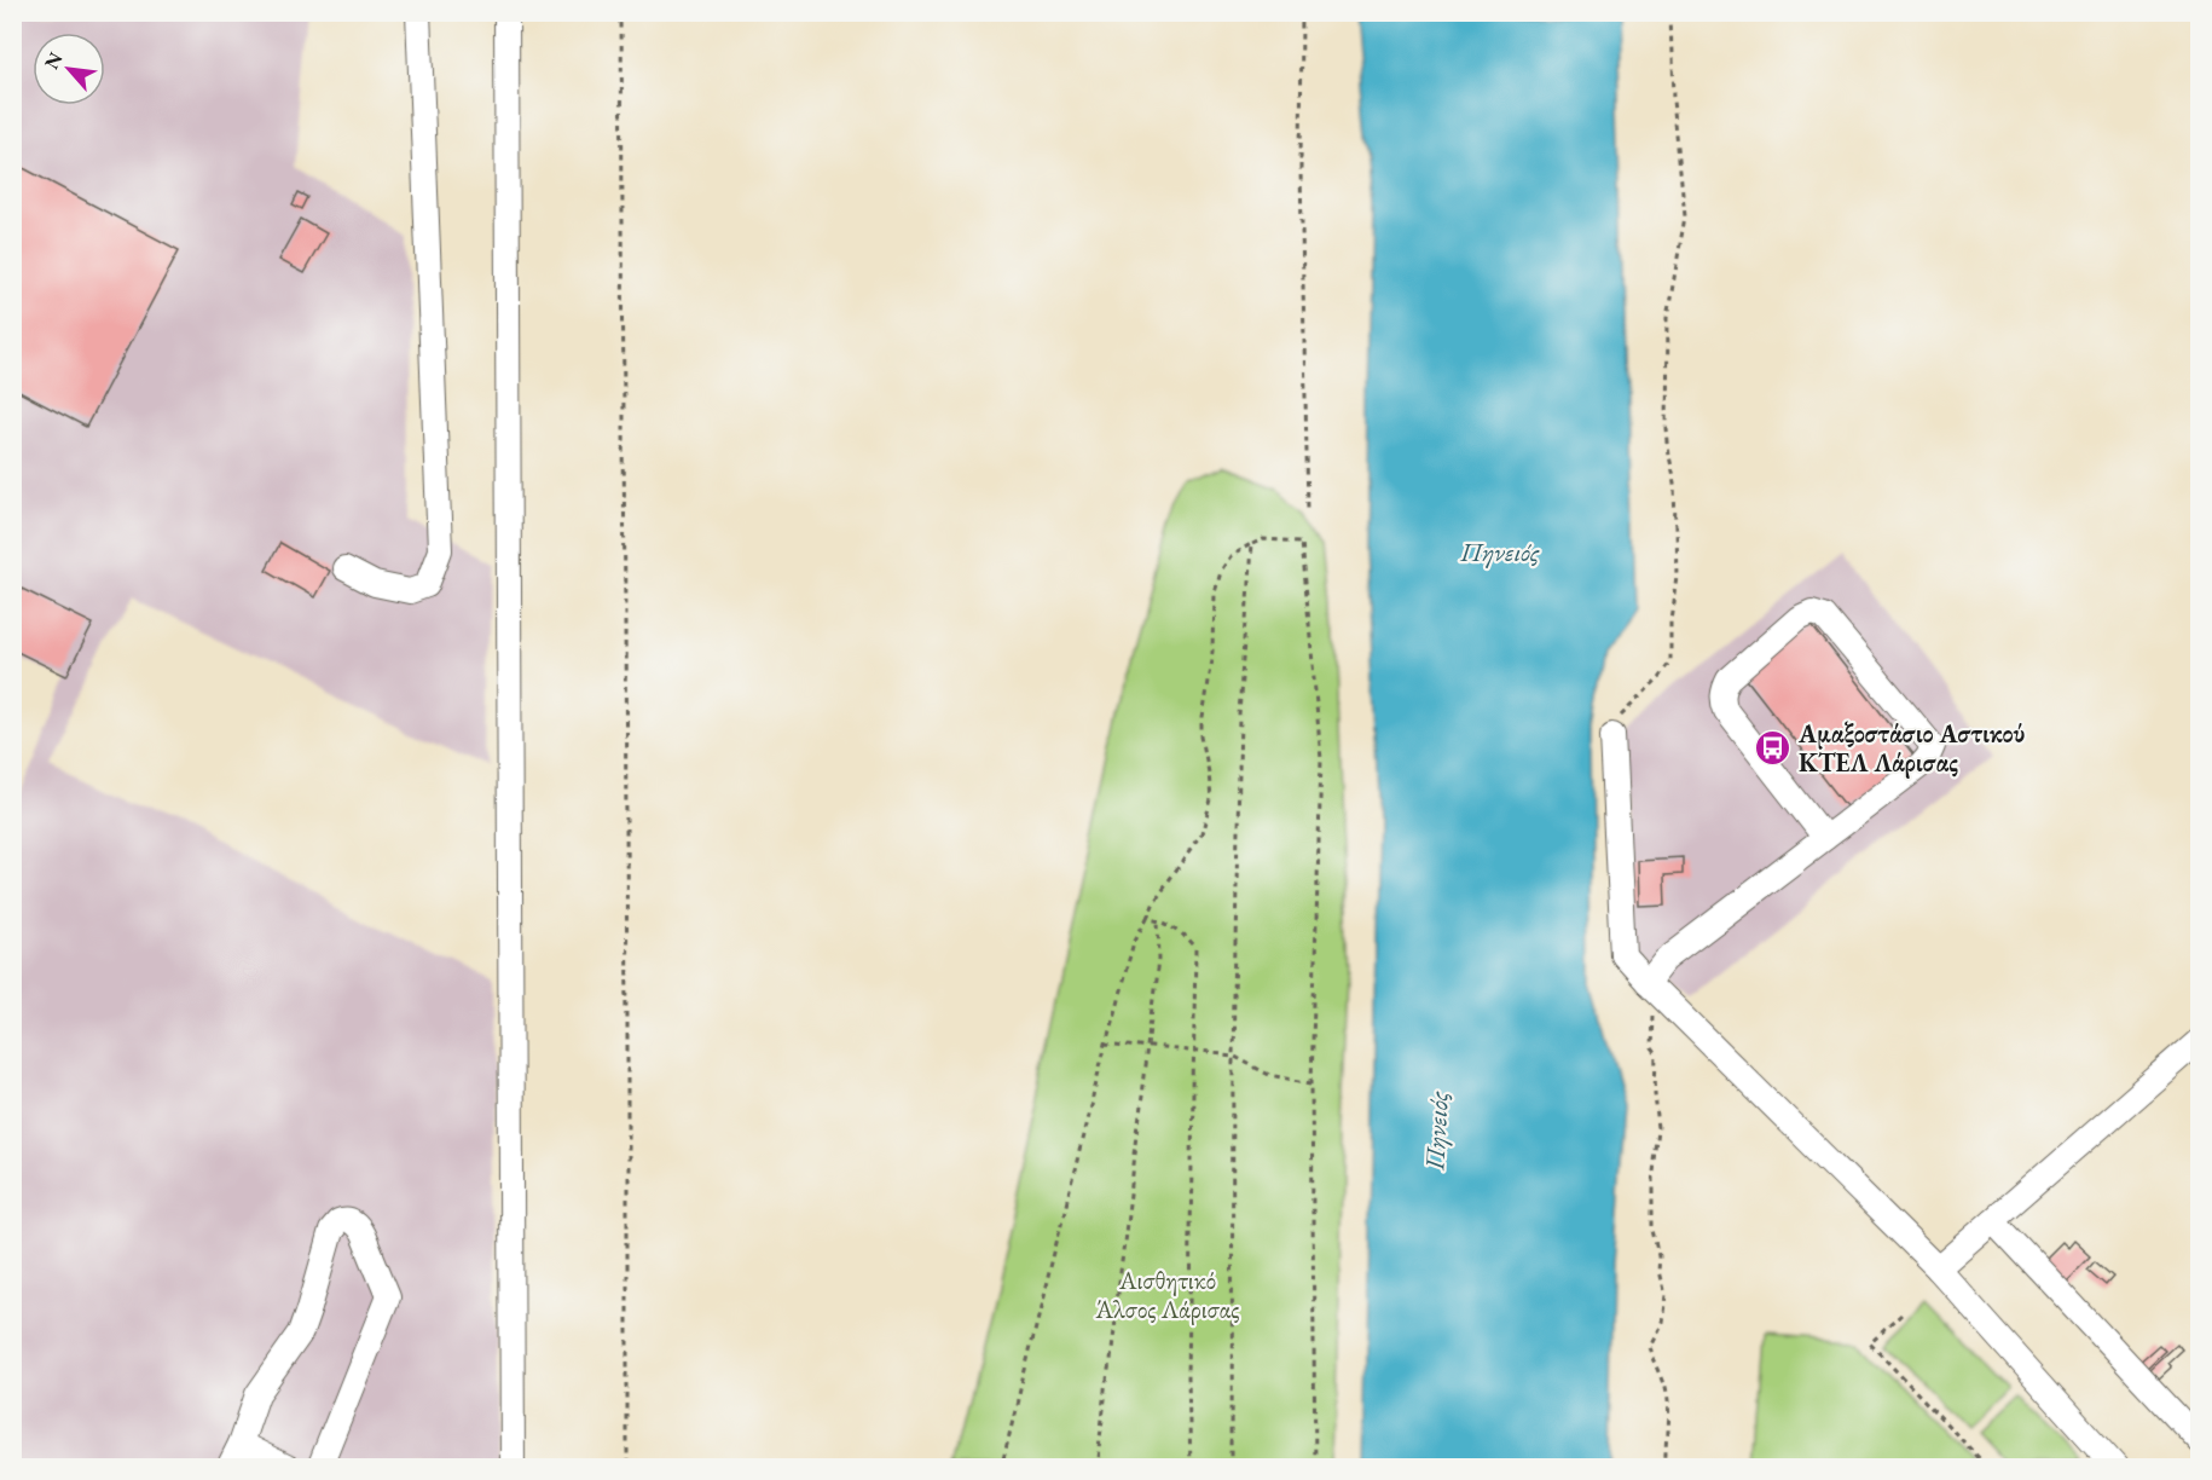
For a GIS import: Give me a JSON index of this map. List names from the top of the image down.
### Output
{
  "water": ["Πηνειός"],
  "parks": ["Αισθητικό Άλσος Λάρισας"],
  "places": {
    "bus stop": ["Αμαξοστάσιο Αστικού ΚΤΕΛ Λάρισας"]
  },
  "north": "top left"
}
